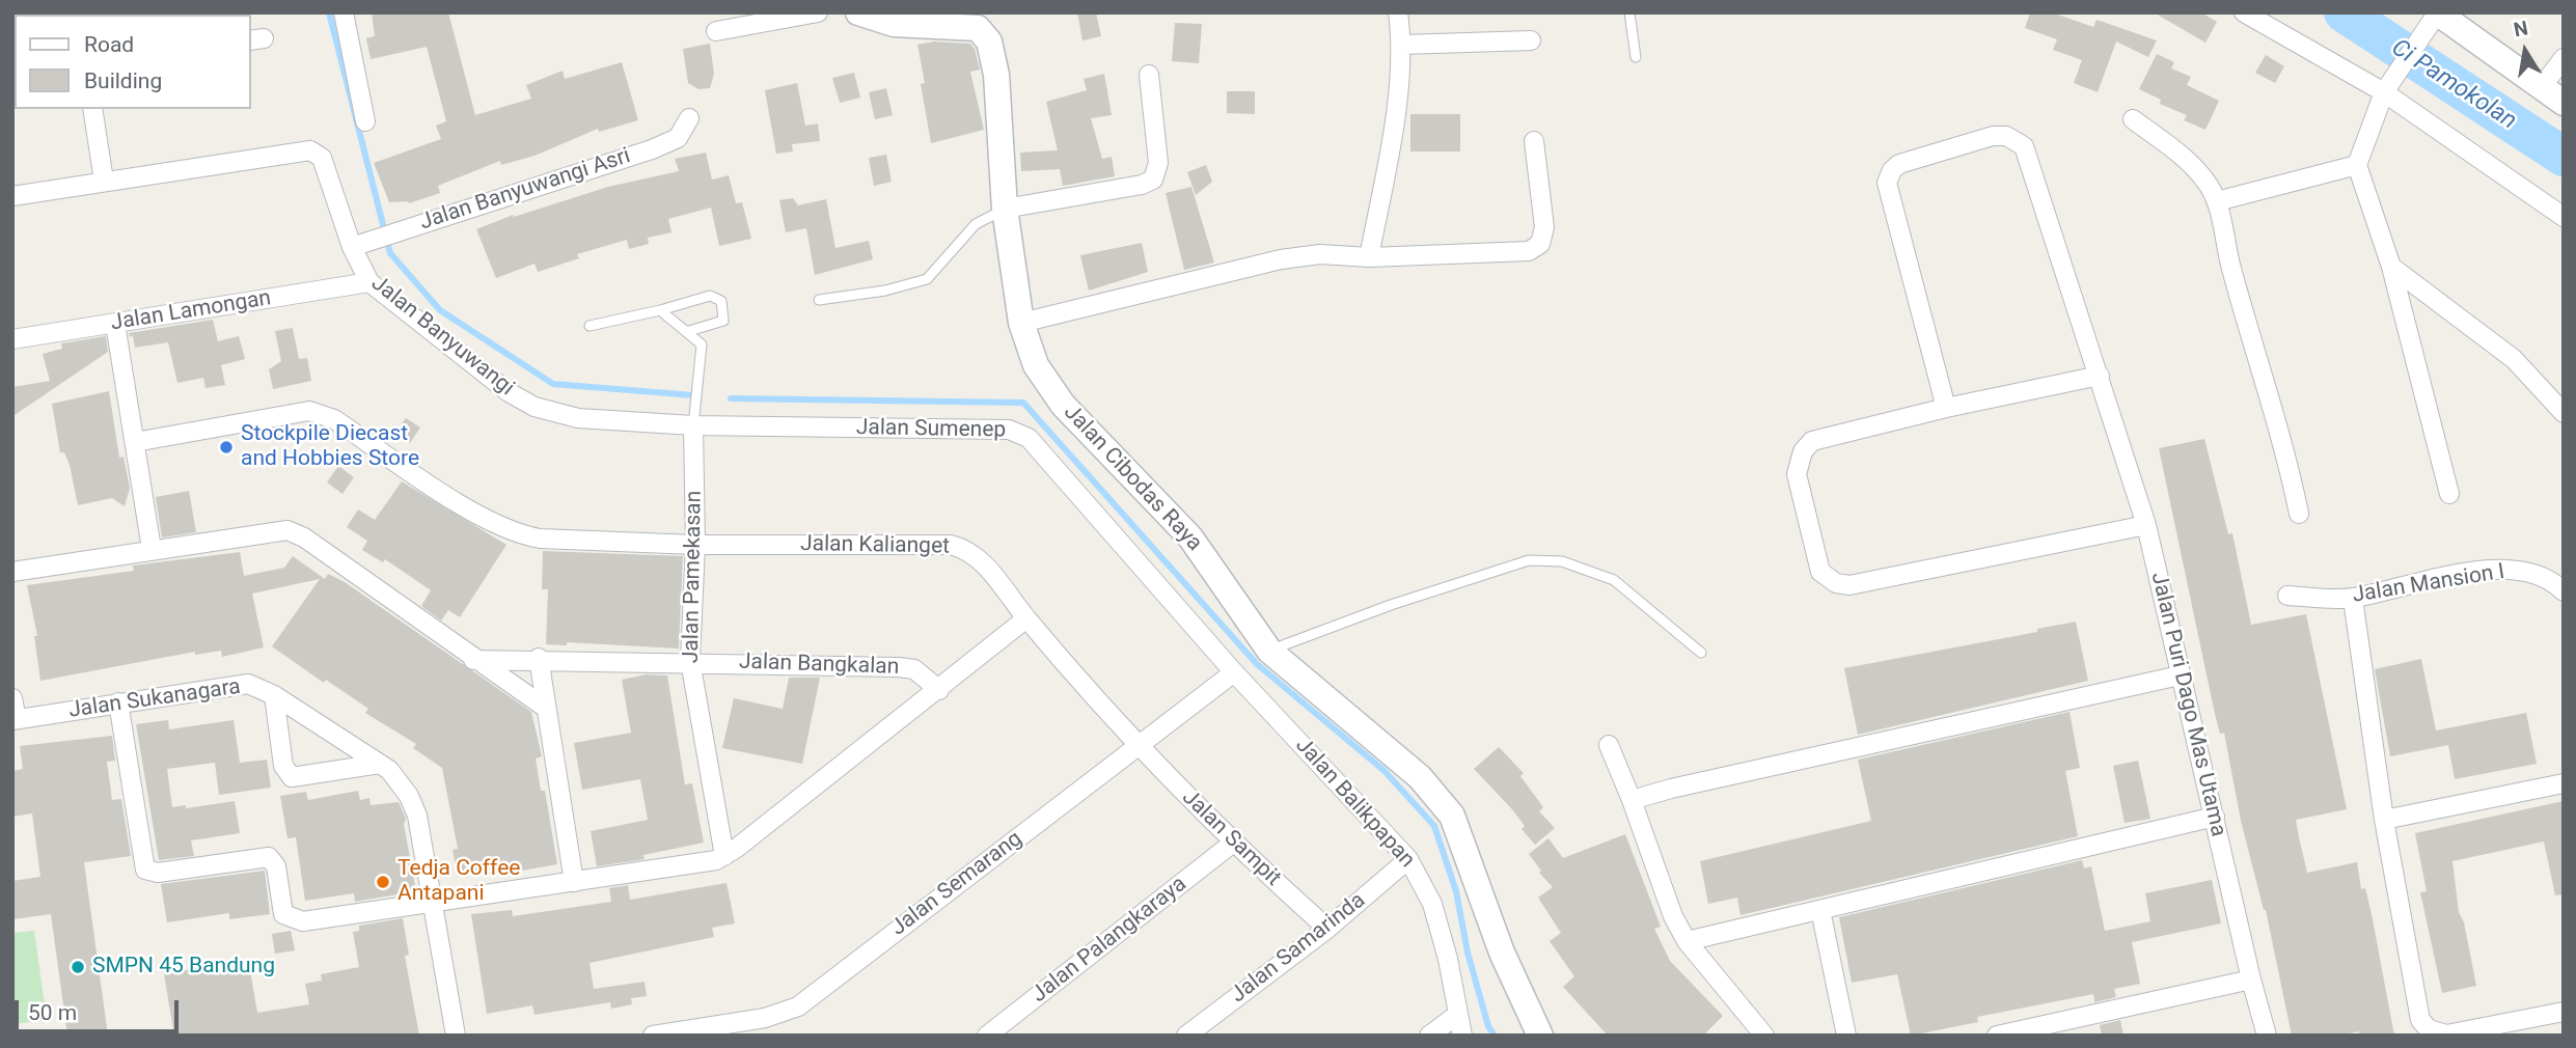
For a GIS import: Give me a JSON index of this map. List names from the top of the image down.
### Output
{
  "streets": {
    "street": [
      "Jalan Banyuwangi Asri",
      "Jalan Lamongan",
      "Jalan Banyuwangi",
      "Jalan Sumenep",
      "Jalan Cibodas Raya",
      "Jalan Kalianget",
      "Jalan Pamekasan",
      "Jalan Mansion I",
      "Jalan Bangkalan",
      "Jalan Sukanagara",
      "Jalan Puri Dago Mas Utama",
      "Jalan Balikpapan",
      "Jalan Sampit",
      "Jalan Semarang",
      "Jalan Palangkaraya",
      "Jalan Samarinda"
    ]
  },
  "crossings": [
    ["Jalan Banyuwangi Asri", "Jalan Banyuwangi"],
    ["Jalan Lamongan", "Jalan Banyuwangi"],
    ["Jalan Banyuwangi", "Jalan Sumenep"],
    ["Jalan Banyuwangi", "Jalan Pamekasan"],
    ["Jalan Sumenep", "Jalan Pamekasan"],
    ["Jalan Sumenep", "Jalan Balikpapan"],
    ["Jalan Sumenep", "Jalan Semarang"],
    ["Jalan Kalianget", "Jalan Pamekasan"],
    ["Jalan Kalianget", "Jalan Sampit"],
    ["Jalan Kalianget", "Jalan Semarang"],
    ["Jalan Pamekasan", "Jalan Bangkalan"],
    ["Jalan Balikpapan", "Jalan Semarang"],
    ["Jalan Balikpapan", "Jalan Samarinda"],
    ["Jalan Sampit", "Jalan Semarang"],
    ["Jalan Sampit", "Jalan Palangkaraya"],
    ["Jalan Sampit", "Jalan Samarinda"]
  ],
  "water": ["Ci Pamokolan"],
  "places": ["Stockpile Diecast and Hobbies Store", "Tedja Coffee Antapani", "SMPN 45 Bandung"],
  "legend": ["Road", "Building"],
  "scale_bar": "50 m",
  "north": "top"
}
